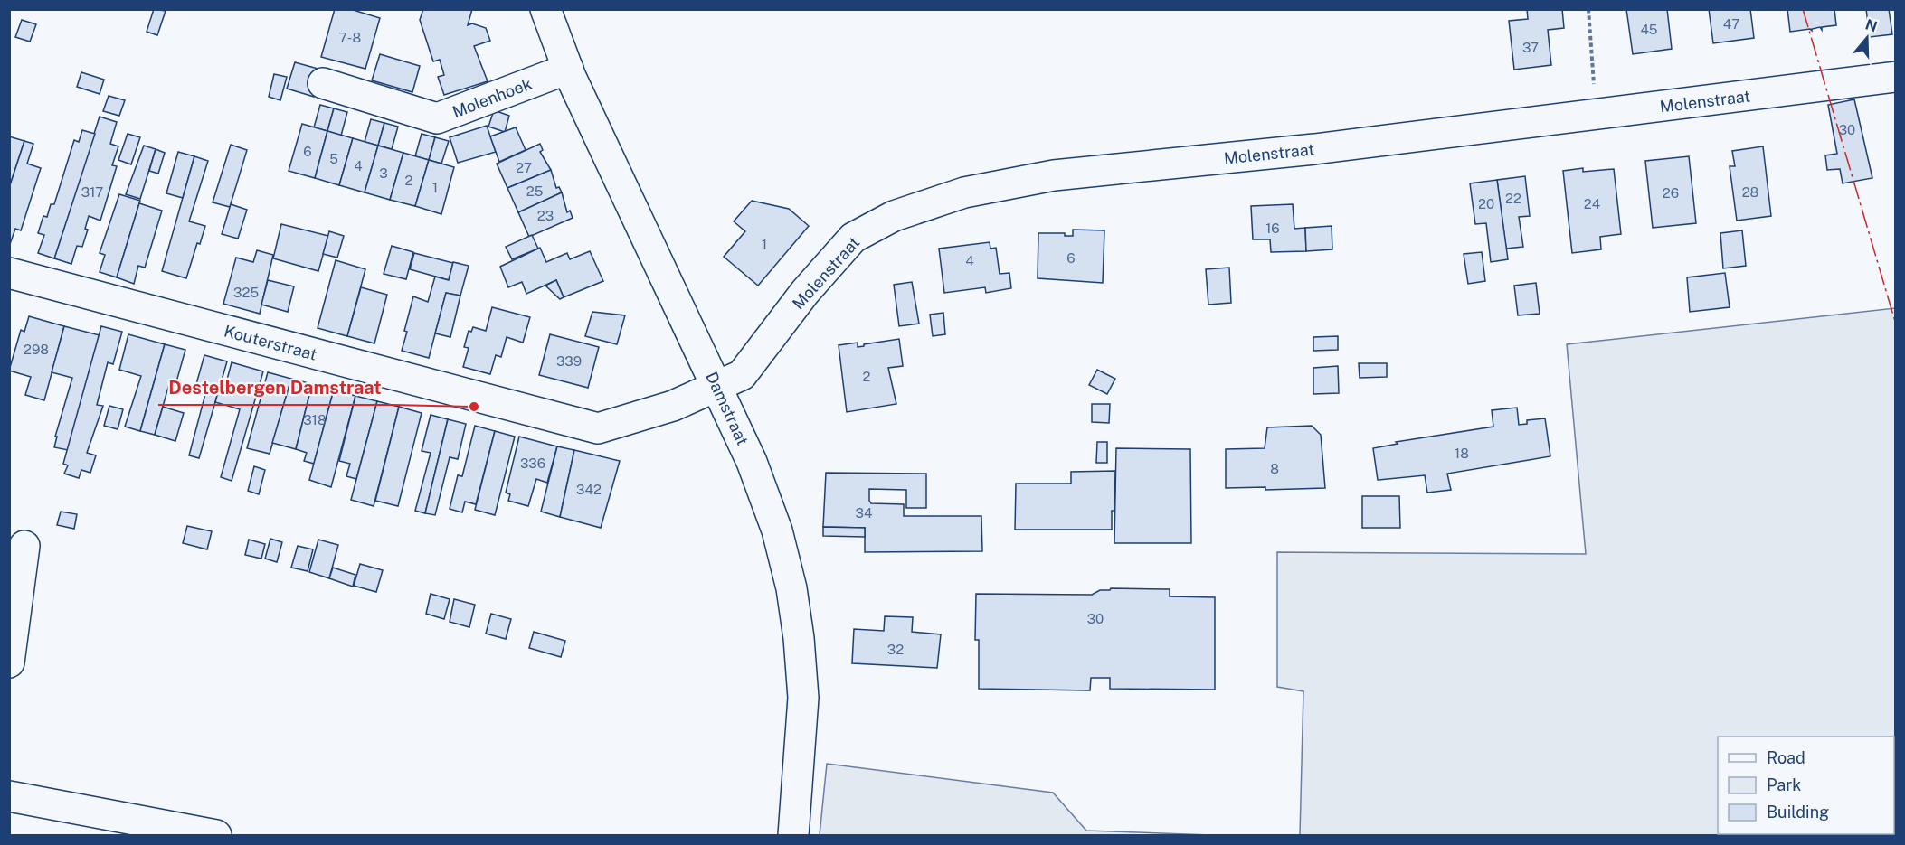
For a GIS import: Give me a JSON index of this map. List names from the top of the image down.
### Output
{
  "streets": {
    "street": [
      "Molenhoek",
      "Molenstraat",
      "Kouterstraat",
      "Damstraat"
    ]
  },
  "crossings": [
    ["Molenhoek", "Damstraat"],
    ["Molenstraat", "Kouterstraat"],
    ["Molenstraat", "Damstraat"],
    ["Kouterstraat", "Damstraat"]
  ],
  "places": ["Destelbergen Damstraat"],
  "house_numbers": [
    "47",
    "45",
    "7-8",
    "37",
    "30",
    "6",
    "5",
    "4",
    "27",
    "3",
    "2",
    "1",
    "25",
    "317",
    "28",
    "26",
    "22",
    "20",
    "24",
    "23",
    "16",
    "1",
    "6",
    "4",
    "325",
    "298",
    "339",
    "2",
    "318",
    "18",
    "336",
    "8",
    "342",
    "34",
    "30",
    "32"
  ],
  "legend": ["Road", "Park", "Building"],
  "north": "top"
}
